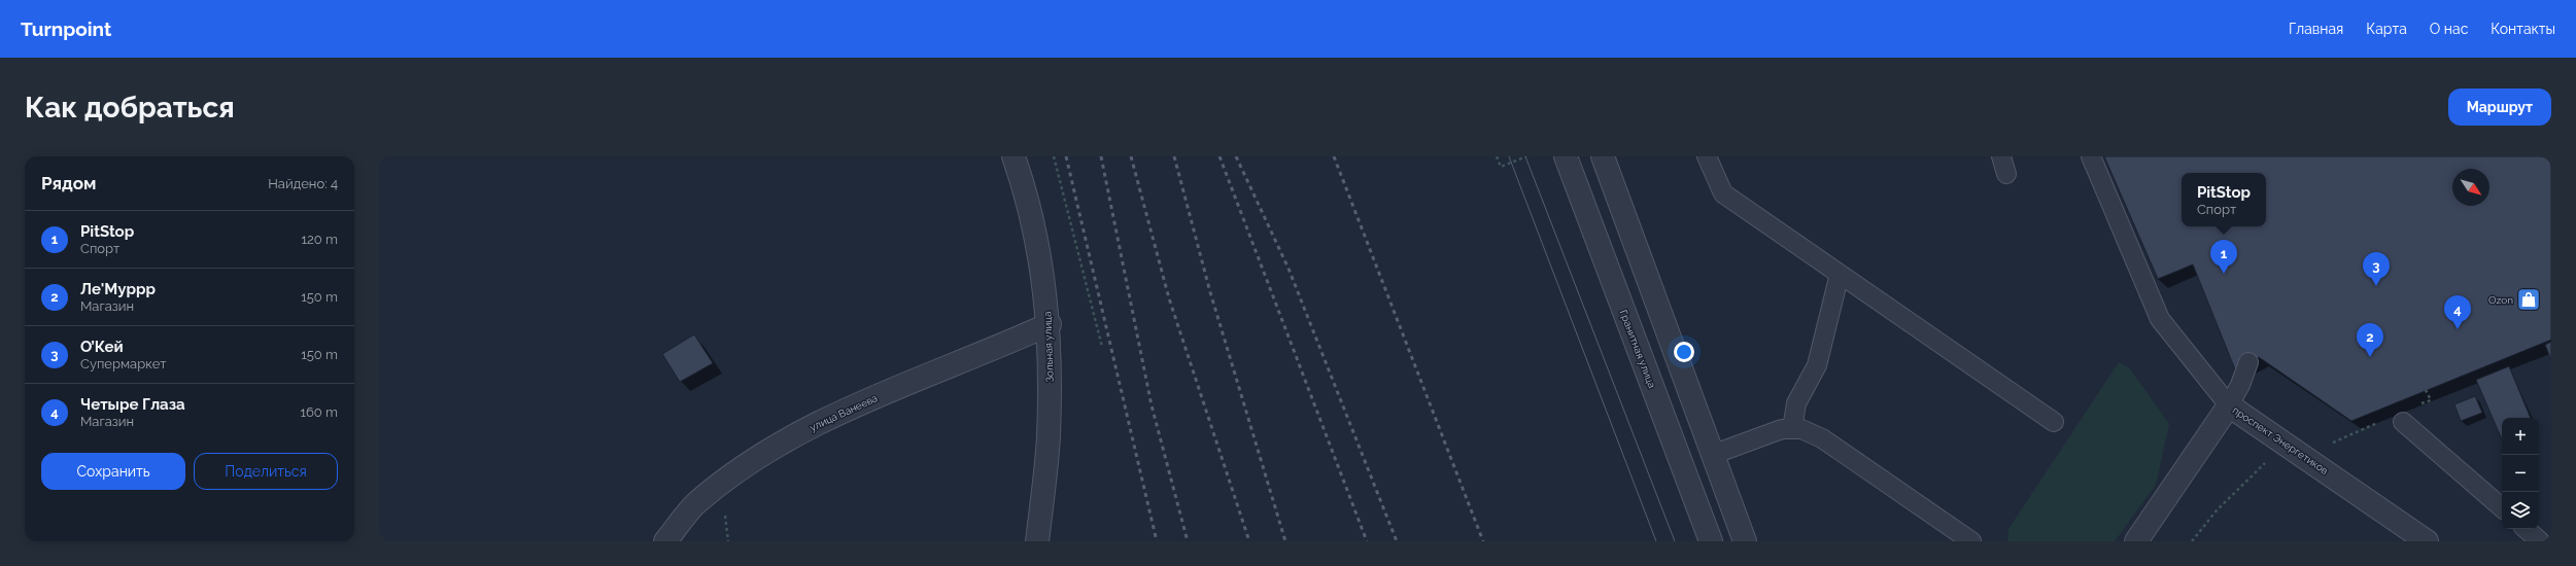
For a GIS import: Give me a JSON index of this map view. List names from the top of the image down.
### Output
{
  "streets": {
    "street": [
      "Зольная улица",
      "Гранитная улица",
      "улица Ванеева",
      "проспект Энергетиков"
    ]
  },
  "crossings": [
    ["Зольная улица", "улица Ванеева"]
  ],
  "places": {
    "shop": ["Ozon"]
  },
  "north": "bottom right",
  "page": {
    "header": "Turnpoint",
    "nav": [
      "Главная",
      "Карта",
      "О нас",
      "Контакты"
    ],
    "buttons": [
      "Маршрут",
      ["Сохранить", "Поделиться"]
    ],
    "title": "Как добраться",
    "heading": ["Рядом", "Найдено: 4"],
    "popup": ["PitStop", "Спорт"],
    "list": [
      {
        "mark": "1",
        "name": "PitStop",
        "note": "Спорт",
        "value": "120 m"
      },
      {
        "mark": "2",
        "name": "Ле'Муррр",
        "note": "Магазин",
        "value": "150 m"
      },
      {
        "mark": "3",
        "name": "О’Кей",
        "note": "Супермаркет",
        "value": "150 m"
      },
      {
        "mark": "4",
        "name": "Четыре Глаза",
        "note": "Магазин",
        "value": "160 m"
      }
    ],
    "pins": [
      "1",
      "3",
      "4",
      "2"
    ],
    "map_buttons": ["+", "−"]
  }
}
